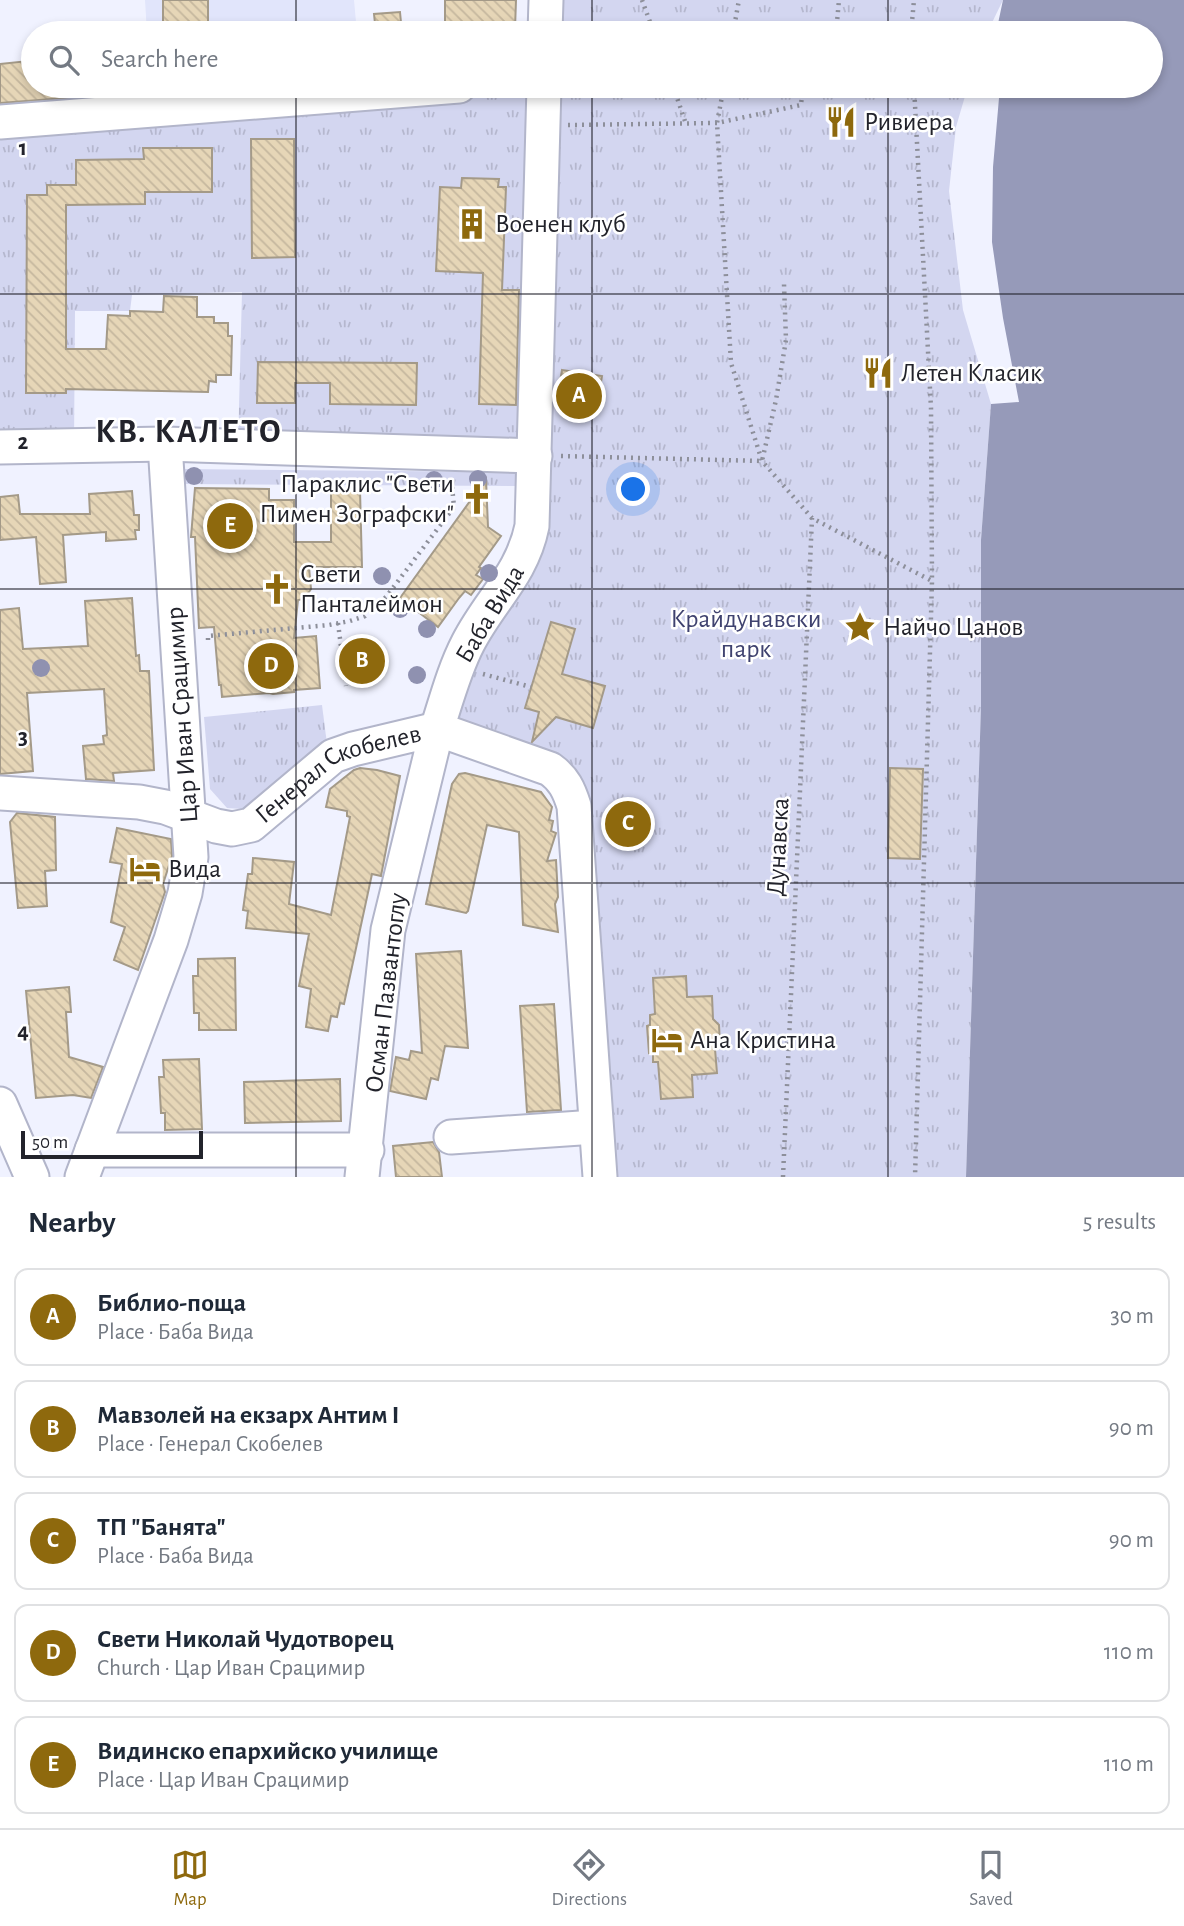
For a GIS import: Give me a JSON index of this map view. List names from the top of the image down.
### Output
{
  "streets": {
    "street": [
      "Баба Вида",
      "Цар Иван Срацимир",
      "Генерал Скобелев",
      "Осман Пазвантоглу"
    ],
    "path": ["Дунавска"]
  },
  "crossings": [
    ["Баба Вида", "Генерал Скобелев"],
    ["Баба Вида", "Осман Пазвантоглу"],
    ["Цар Иван Срацимир", "Генерал Скобелев"],
    ["Генерал Скобелев", "Осман Пазвантоглу"]
  ],
  "districts": ["КВ. КАЛЕТО"],
  "parks": ["Крайдунавски парк"],
  "places": {
    "restaurant": ["Ривиера", "Летен Класик"],
    "building": ["Военен клуб"],
    "church": ["Параклис \"Свети Пимен Зографски\"", "Свети Панталеймон"],
    "place": ["Найчо Цанов"],
    "hotel": ["Вида", "Ана Кристина"]
  },
  "scale_bar": "50 m",
  "page": {
    "search": "Search here",
    "pins": [
      "A",
      "E",
      "B",
      "D",
      "C"
    ],
    "scale": "50 m",
    "heading": ["Nearby", "5 results"],
    "list": [
      {
        "mark": "A",
        "name": "Библио-поща",
        "note": "Place · Баба Вида",
        "value": "30 m"
      },
      {
        "mark": "B",
        "name": "Мавзолей на екзарх Антим I",
        "note": "Place · Генерал Скобелев",
        "value": "90 m"
      },
      {
        "mark": "C",
        "name": "ТП \"Банята\"",
        "note": "Place · Баба Вида",
        "value": "90 m"
      },
      {
        "mark": "D",
        "name": "Свети Николай Чудотворец",
        "note": "Church · Цар Иван Срацимир",
        "value": "110 m"
      },
      {
        "mark": "E",
        "name": "Видинско епархийско училище",
        "note": "Place · Цар Иван Срацимир",
        "value": "110 m"
      }
    ],
    "nav": ["Map", "Directions", "Saved"]
  },
  "grid": {
    "rows": [
      "1",
      "2",
      "3",
      "4"
    ]
  }
}
